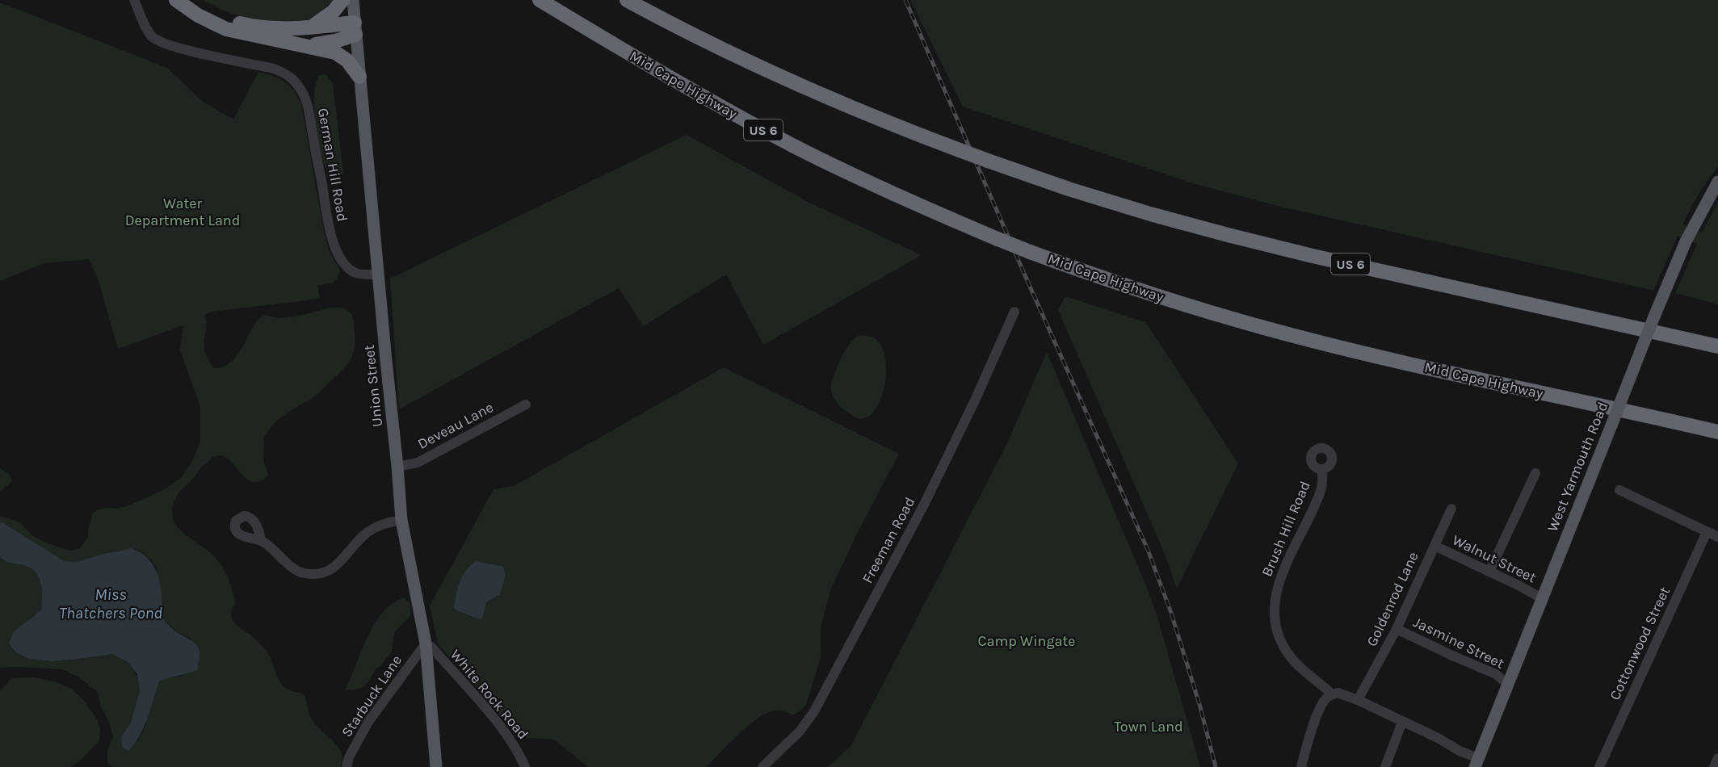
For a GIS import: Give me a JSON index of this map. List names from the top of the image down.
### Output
{
  "streets": {
    "highway": ["Mid Cape Highway", "US 6"],
    "main road": ["Union Street", "West Yarmouth Road"],
    "street": [
      "German Hill Road",
      "Deveau Lane",
      "Brush Hill Road",
      "Freeman Road",
      "Walnut Street",
      "Goldenrod Lane",
      "Jasmine Street",
      "Cottonwood Street",
      "White Rock Road",
      "Starbuck Lane"
    ]
  },
  "crossings": [
    ["German Hill Road", "Union Street"],
    ["Union Street", "Deveau Lane"],
    ["Union Street", "White Rock Road"],
    ["Union Street", "Starbuck Lane"],
    ["West Yarmouth Road", "Walnut Street"],
    ["West Yarmouth Road", "Jasmine Street"],
    ["Walnut Street", "Goldenrod Lane"],
    ["Goldenrod Lane", "Jasmine Street"],
    ["White Rock Road", "Starbuck Lane"]
  ],
  "water": ["Miss Thatchers Pond"],
  "parks": ["Water Department Land", "Camp Wingate", "Town Land"]
}
